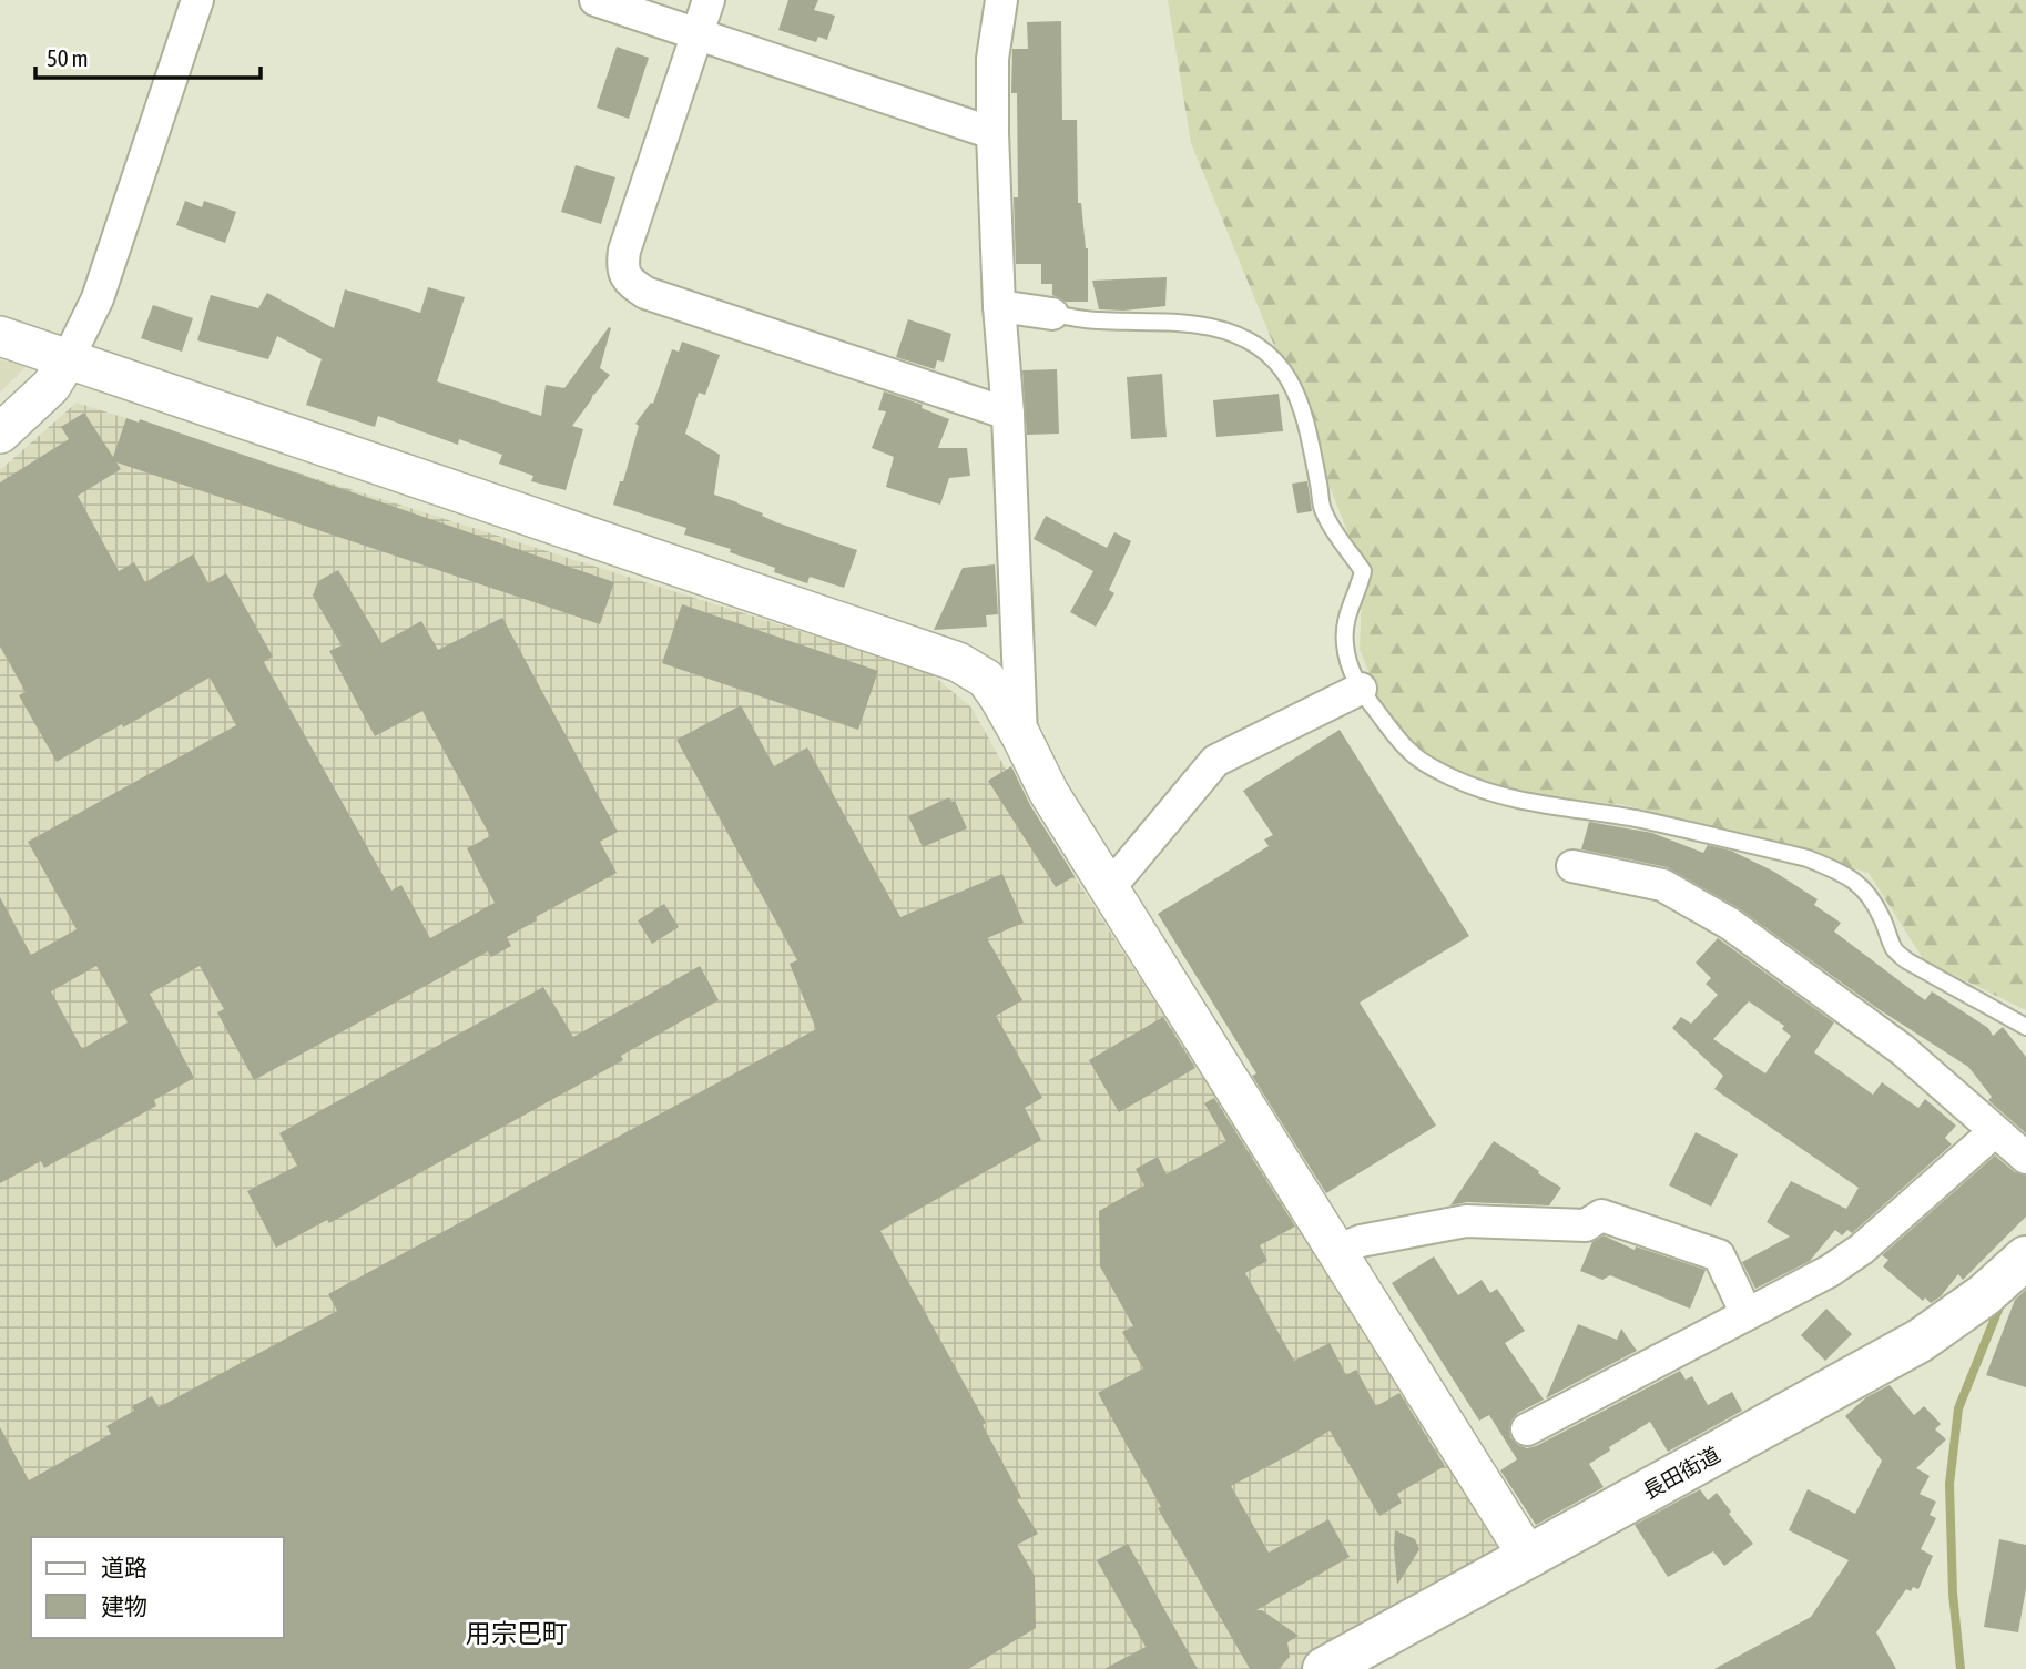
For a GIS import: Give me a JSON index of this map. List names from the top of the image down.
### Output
{
  "streets": {
    "main road": ["長田街道"]
  },
  "districts": ["用宗巴町"],
  "legend": ["道路", "建物"],
  "scale_bar": "50 m"
}
